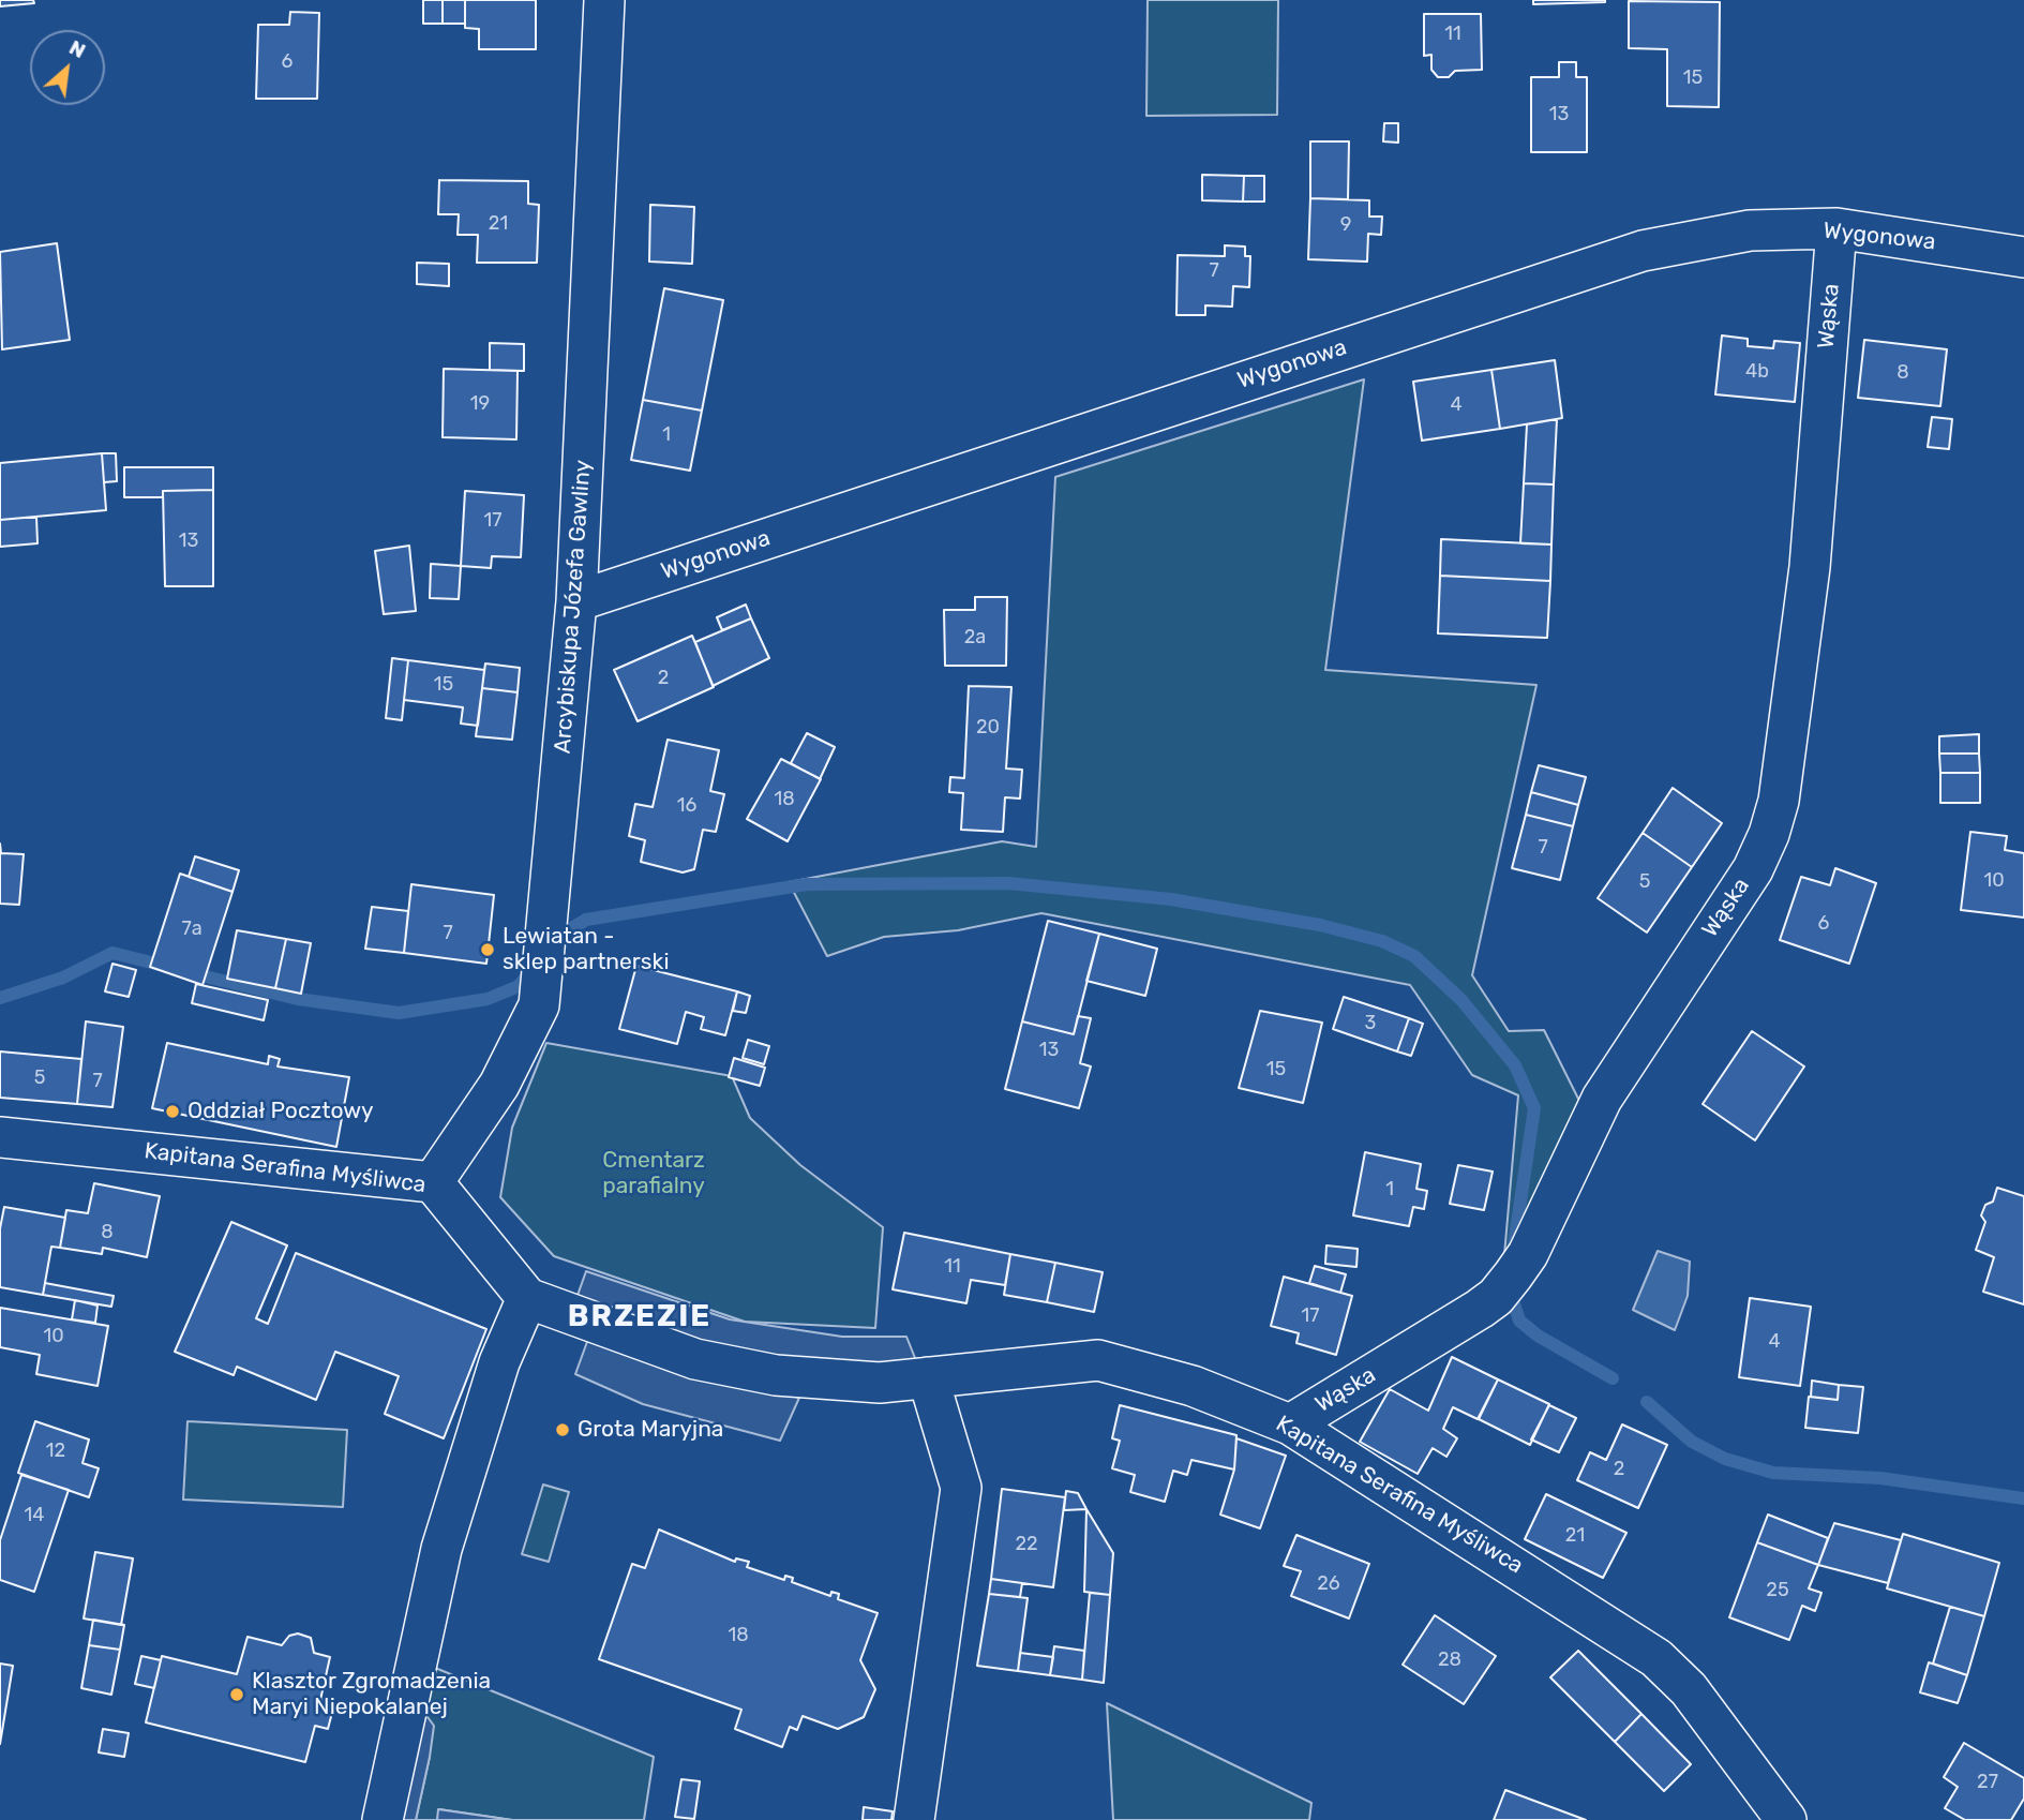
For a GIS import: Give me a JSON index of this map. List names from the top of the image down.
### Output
{
  "streets": {
    "street": [
      "Wygonowa",
      "Wąska",
      "Arcybiskupa Józefa Gawliny",
      "Kapitana Serafina Myśliwca"
    ]
  },
  "crossings": [
    ["Wygonowa", "Wąska"],
    ["Wygonowa", "Arcybiskupa Józefa Gawliny"],
    ["Wąska", "Kapitana Serafina Myśliwca"],
    ["Arcybiskupa Józefa Gawliny", "Kapitana Serafina Myśliwca"]
  ],
  "districts": ["BRZEZIE"],
  "parks": ["Cmentarz parafialny"],
  "places": [
    "Lewiatan - sklep partnerski",
    "Oddział Pocztowy",
    "Grota Maryjna",
    "Klasztor Zgromadzenia Maryi Niepokalanej"
  ],
  "house_numbers": [
    "11",
    "6",
    "15",
    "13",
    "21",
    "9",
    "7",
    "4b",
    "8",
    "19",
    "4",
    "1",
    "17",
    "13",
    "2a",
    "2",
    "15",
    "20",
    "18",
    "16",
    "7",
    "10",
    "5",
    "6",
    "7a",
    "7",
    "3",
    "13",
    "15",
    "5",
    "7",
    "1",
    "8",
    "11",
    "17",
    "10",
    "4",
    "12",
    "2",
    "14",
    "21",
    "22",
    "26",
    "25",
    "18",
    "28",
    "27"
  ],
  "north": "top right"
}
